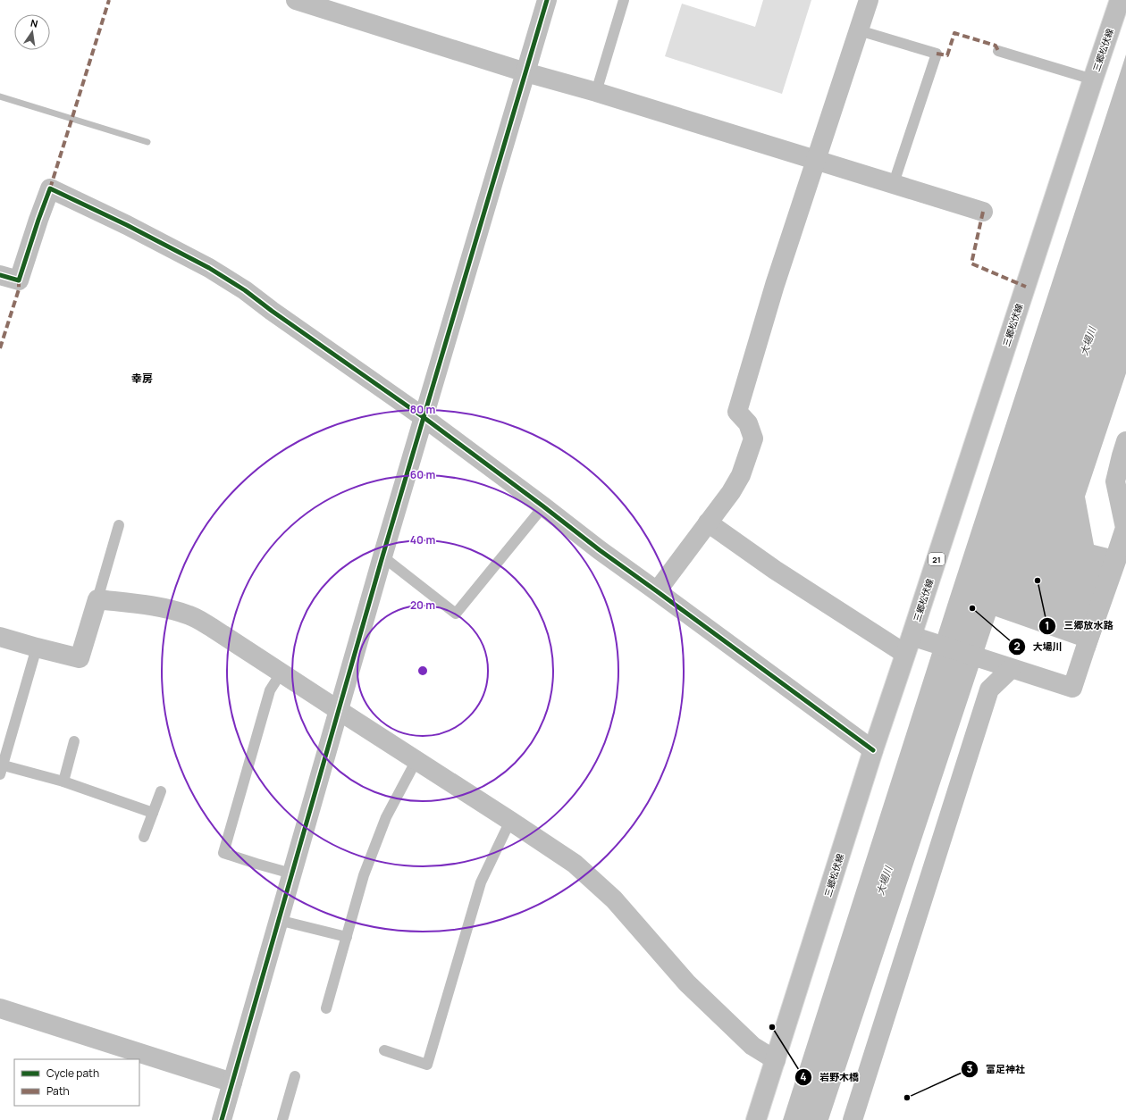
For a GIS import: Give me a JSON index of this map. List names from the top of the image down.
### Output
{
  "streets": {
    "street": ["三郷松伏線", "21"]
  },
  "districts": ["幸房"],
  "water": ["大場川"],
  "places": [
    "三郷放水路",
    "大場川",
    "岩野木橋",
    "富足神社"
  ],
  "legend": ["Cycle path", "Path"],
  "north": "top",
  "rings": [
    "80 m",
    "60 m",
    "40 m",
    "20 m"
  ]
}
